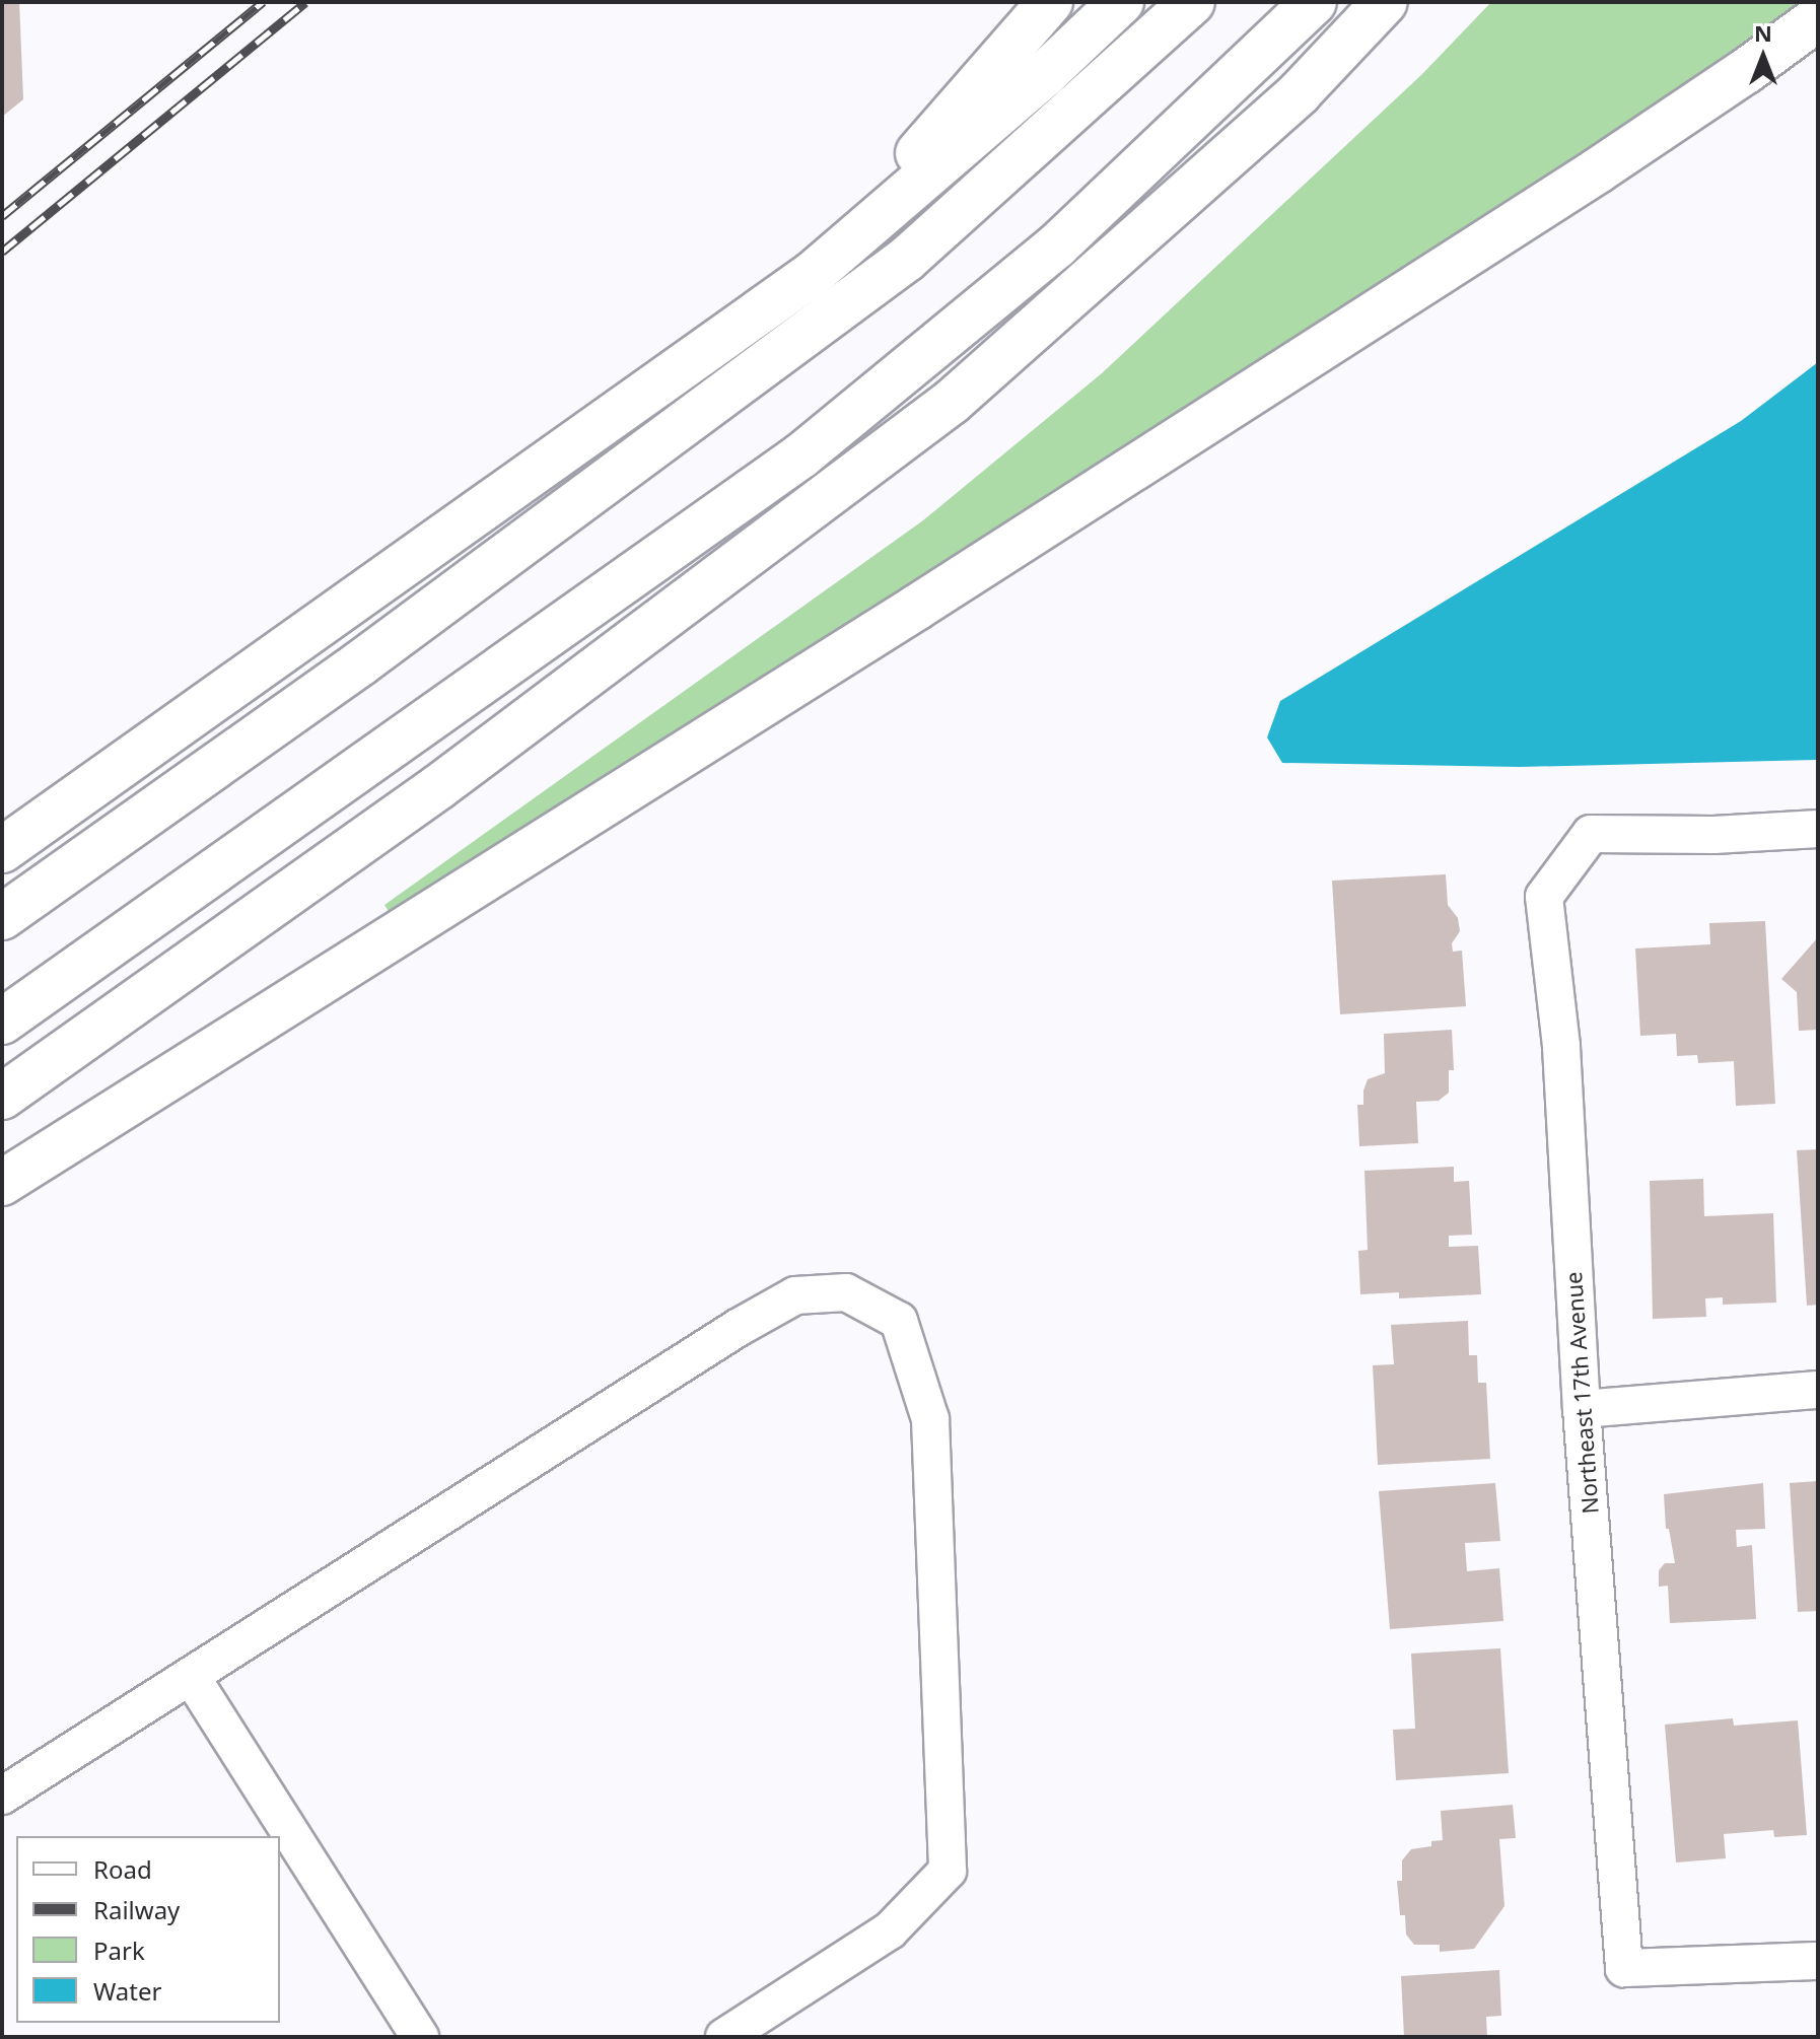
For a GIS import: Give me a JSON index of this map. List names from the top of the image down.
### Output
{
  "streets": {
    "street": ["Northeast 17th Avenue"]
  },
  "legend": [
    "Road",
    "Railway",
    "Park",
    "Water"
  ],
  "north": "top"
}
